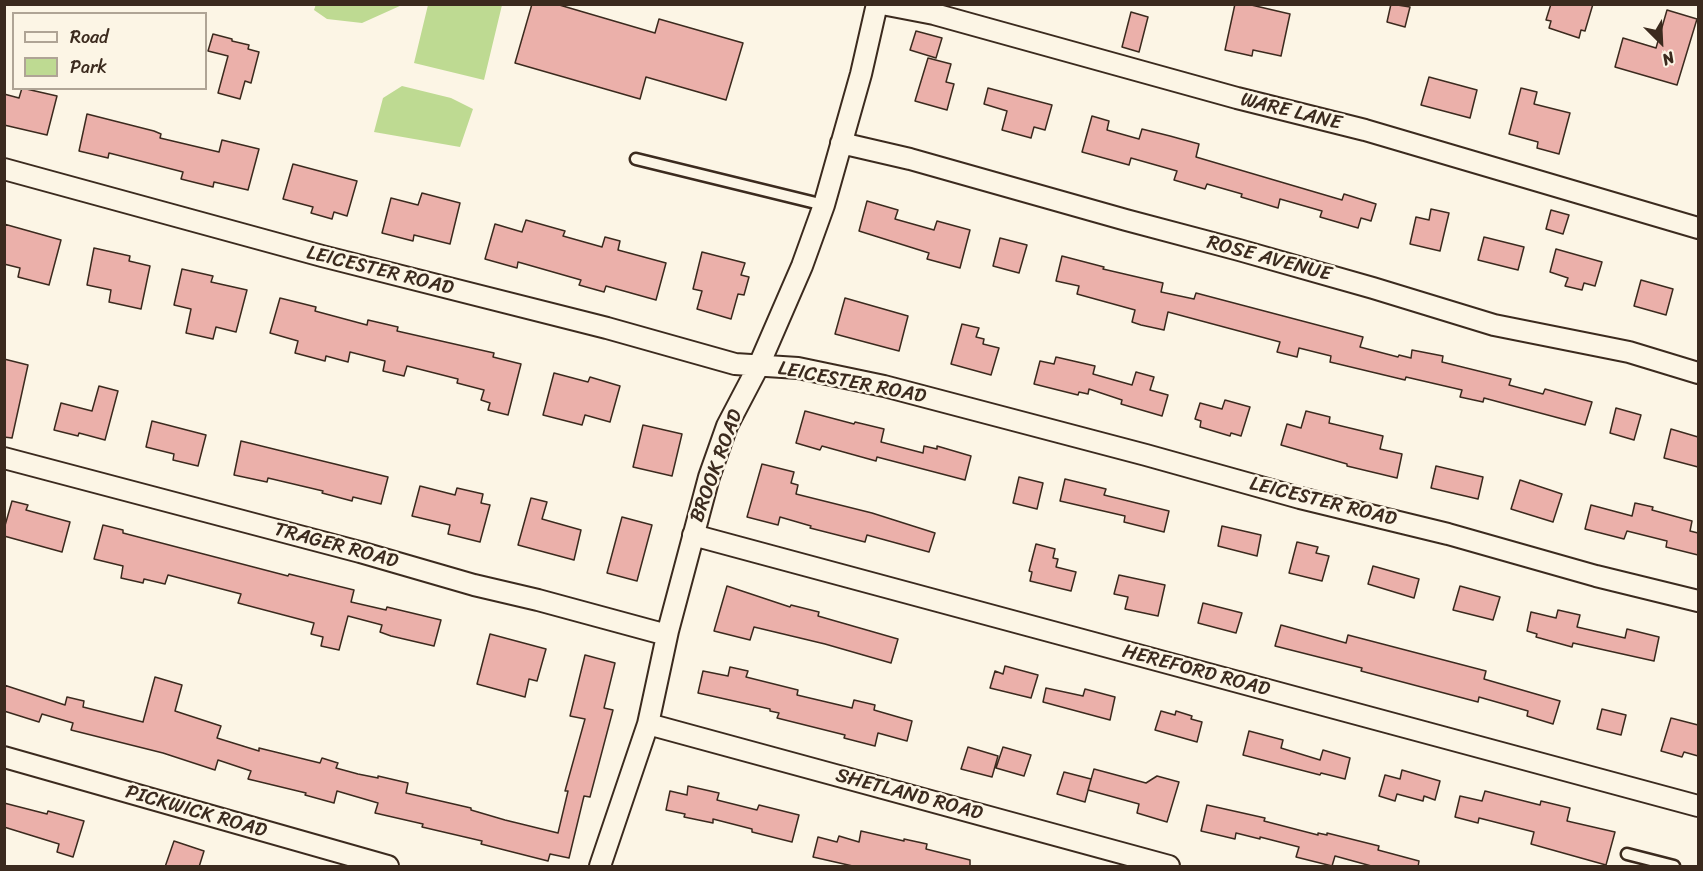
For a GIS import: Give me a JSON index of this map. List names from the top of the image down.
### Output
{
  "streets": {
    "street": [
      "WARE LANE",
      "ROSE AVENUE",
      "LEICESTER ROAD",
      "BROOK ROAD",
      "TRAGER ROAD",
      "HEREFORD ROAD",
      "SHETLAND ROAD",
      "PICKWICK ROAD"
    ]
  },
  "crossings": [
    ["WARE LANE", "BROOK ROAD"],
    ["ROSE AVENUE", "BROOK ROAD"],
    ["LEICESTER ROAD", "BROOK ROAD"],
    ["BROOK ROAD", "TRAGER ROAD"],
    ["BROOK ROAD", "HEREFORD ROAD"],
    ["BROOK ROAD", "SHETLAND ROAD"]
  ],
  "legend": ["Road", "Park"],
  "north": "bottom right"
}
